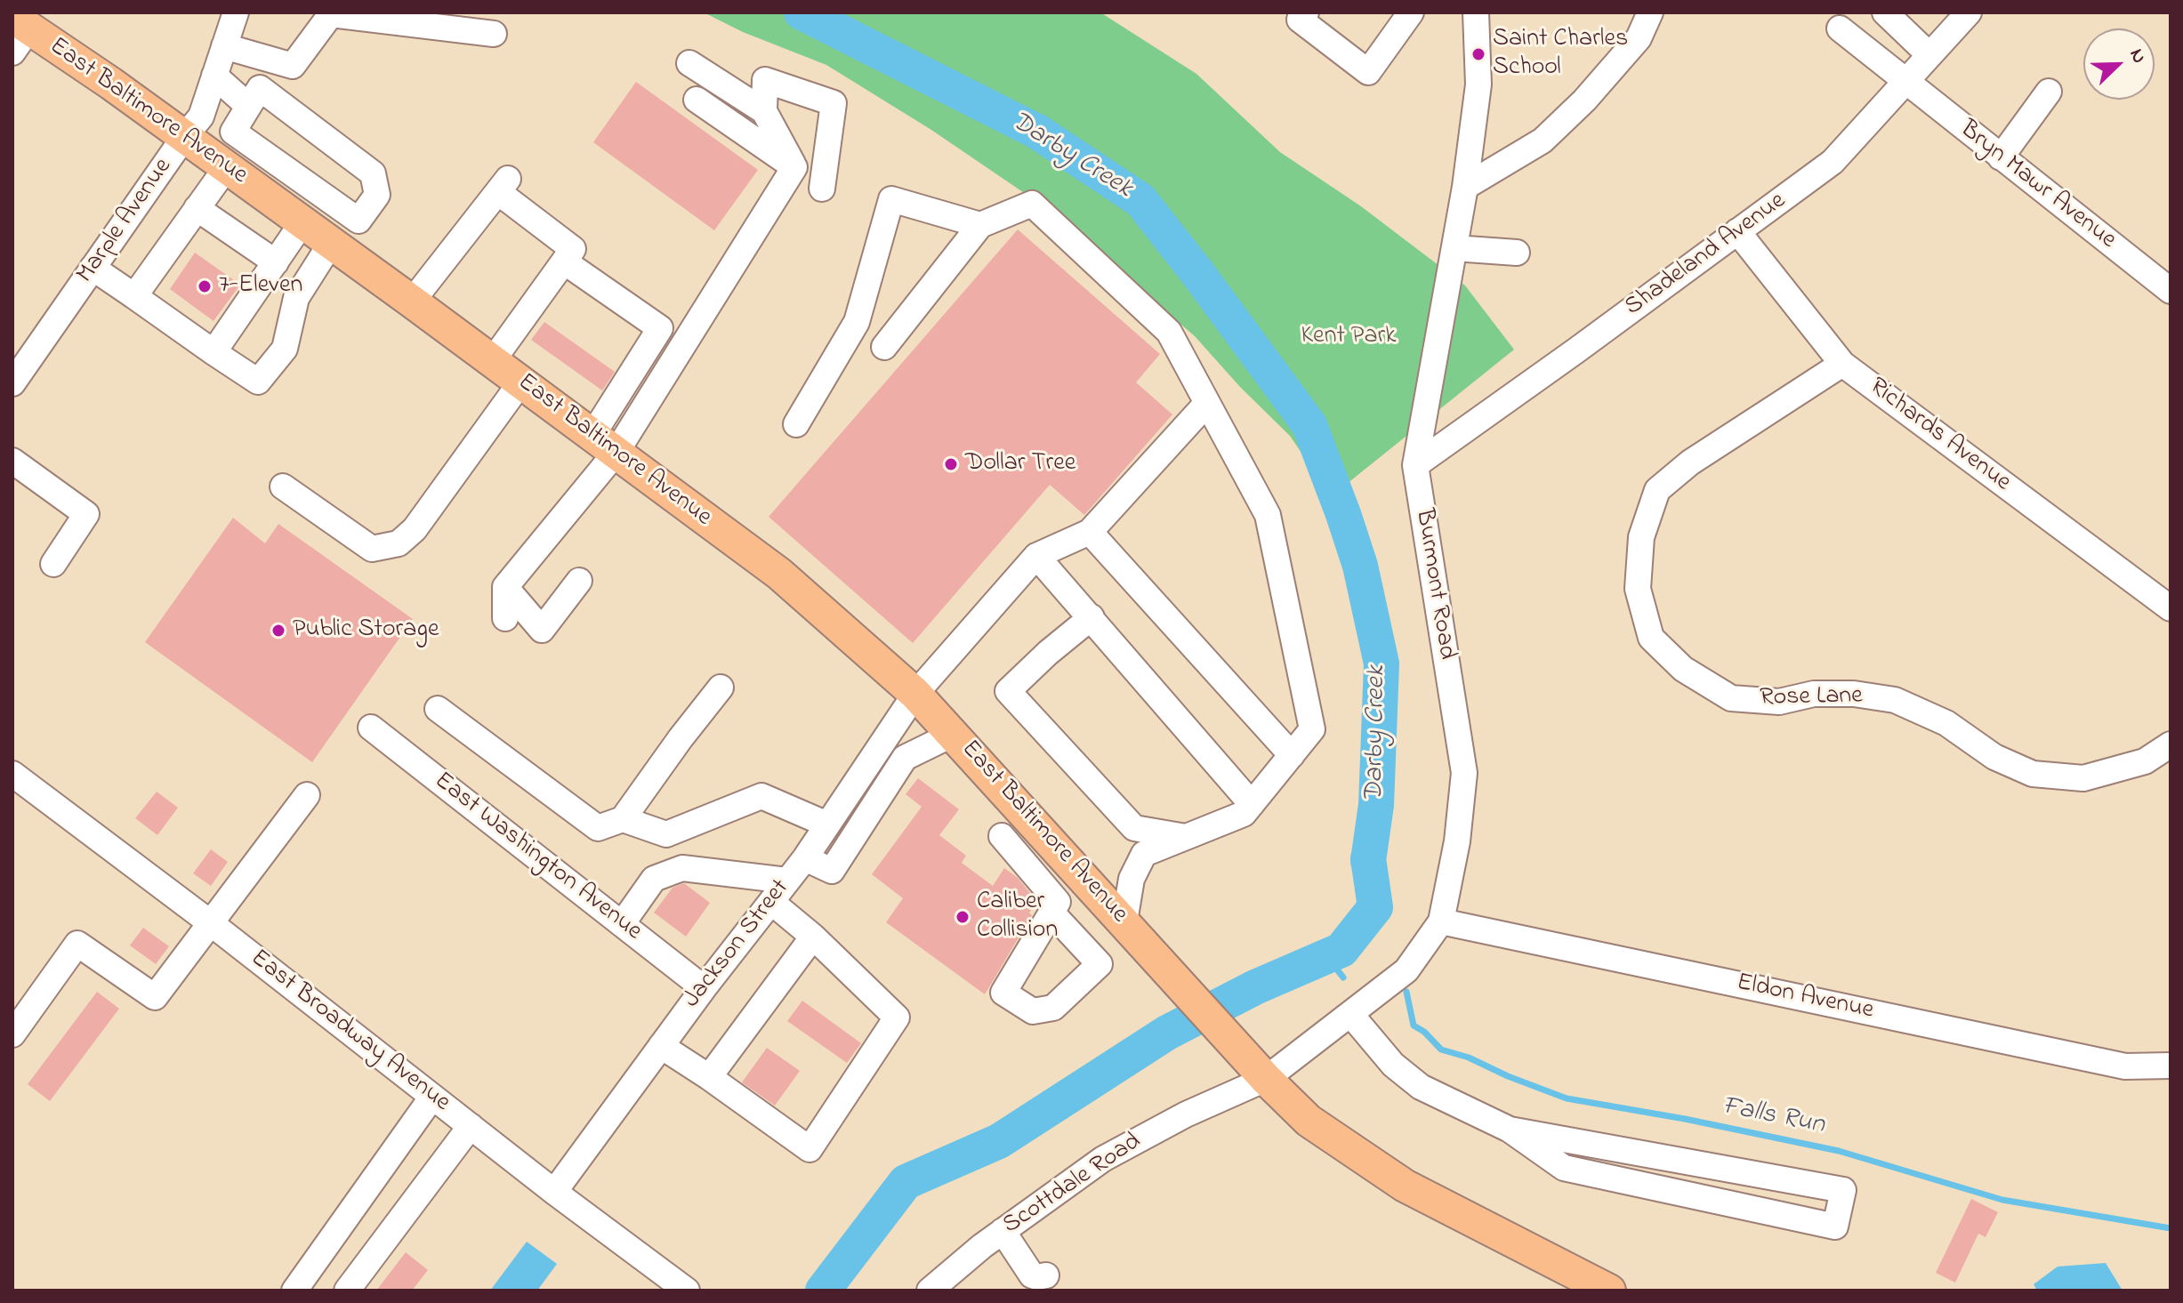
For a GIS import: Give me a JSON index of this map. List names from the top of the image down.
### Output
{
  "streets": {
    "main road": ["East Baltimore Avenue"],
    "street": [
      "Bryn Mawr Avenue",
      "Marple Avenue",
      "Shadeland Avenue",
      "Richards Avenue",
      "Burmont Road",
      "Rose Lane",
      "East Washington Avenue",
      "Jackson Street",
      "Eldon Avenue",
      "East Broadway Avenue",
      "Scottdale Road"
    ]
  },
  "crossings": [
    ["East Baltimore Avenue", "Marple Avenue"],
    ["East Baltimore Avenue", "Burmont Road"],
    ["East Baltimore Avenue", "Jackson Street"],
    ["East Baltimore Avenue", "Scottdale Road"],
    ["Bryn Mawr Avenue", "Shadeland Avenue"],
    ["Shadeland Avenue", "Richards Avenue"],
    ["Shadeland Avenue", "Burmont Road"],
    ["Richards Avenue", "Rose Lane"],
    ["Burmont Road", "Eldon Avenue"],
    ["Burmont Road", "Scottdale Road"],
    ["East Washington Avenue", "Jackson Street"],
    ["Jackson Street", "East Broadway Avenue"]
  ],
  "water": ["Darby Creek", "Falls Run"],
  "parks": ["Kent Park"],
  "places": [
    "Saint Charles School",
    "7-Eleven",
    "Dollar Tree",
    "Public Storage",
    "Caliber Collision"
  ],
  "north": "top right"
}
